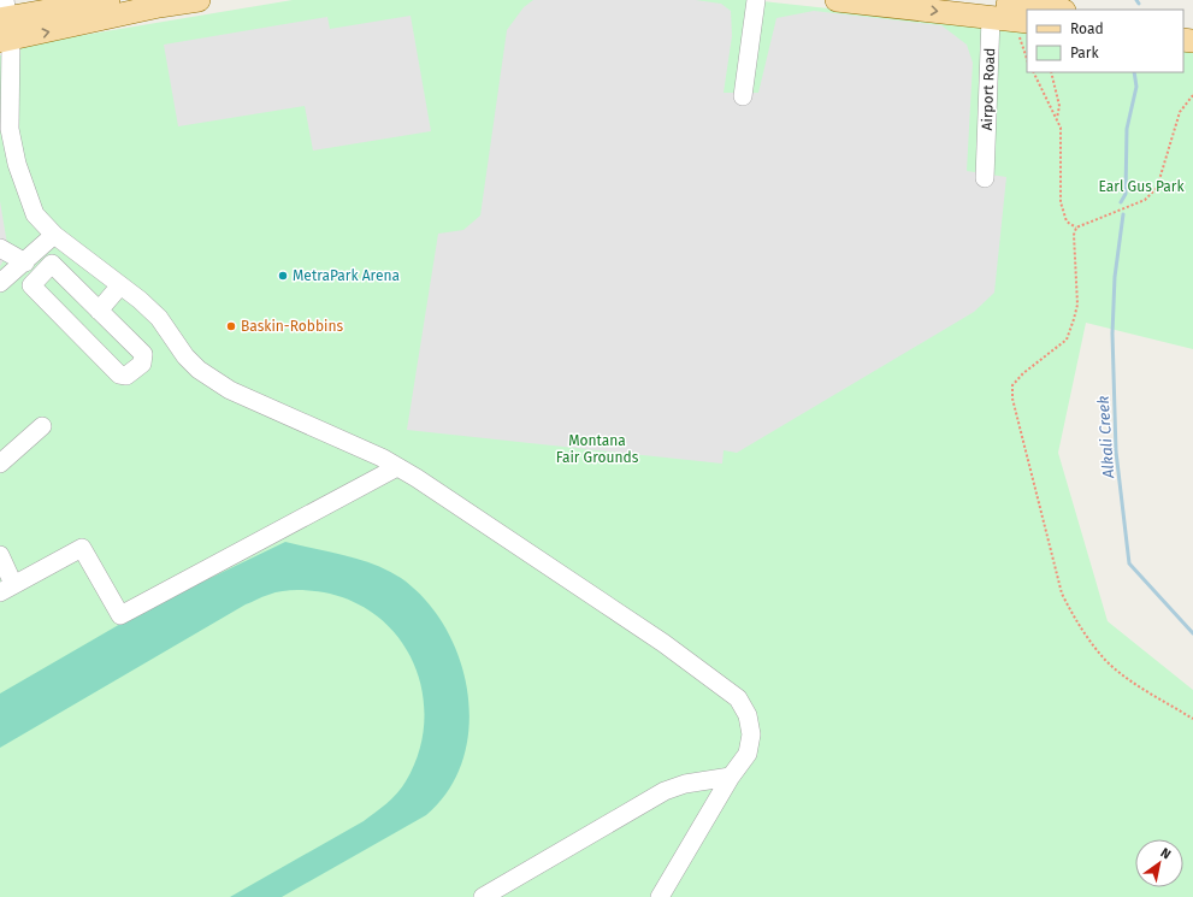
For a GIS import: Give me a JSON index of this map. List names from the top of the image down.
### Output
{
  "streets": {
    "street": ["Airport Road"]
  },
  "water": ["Alkali Creek"],
  "parks": ["Earl Gus Park", "Montana Fair Grounds"],
  "places": ["MetraPark Arena", "Baskin-Robbins"],
  "legend": ["Road", "Park"],
  "north": "top right"
}
